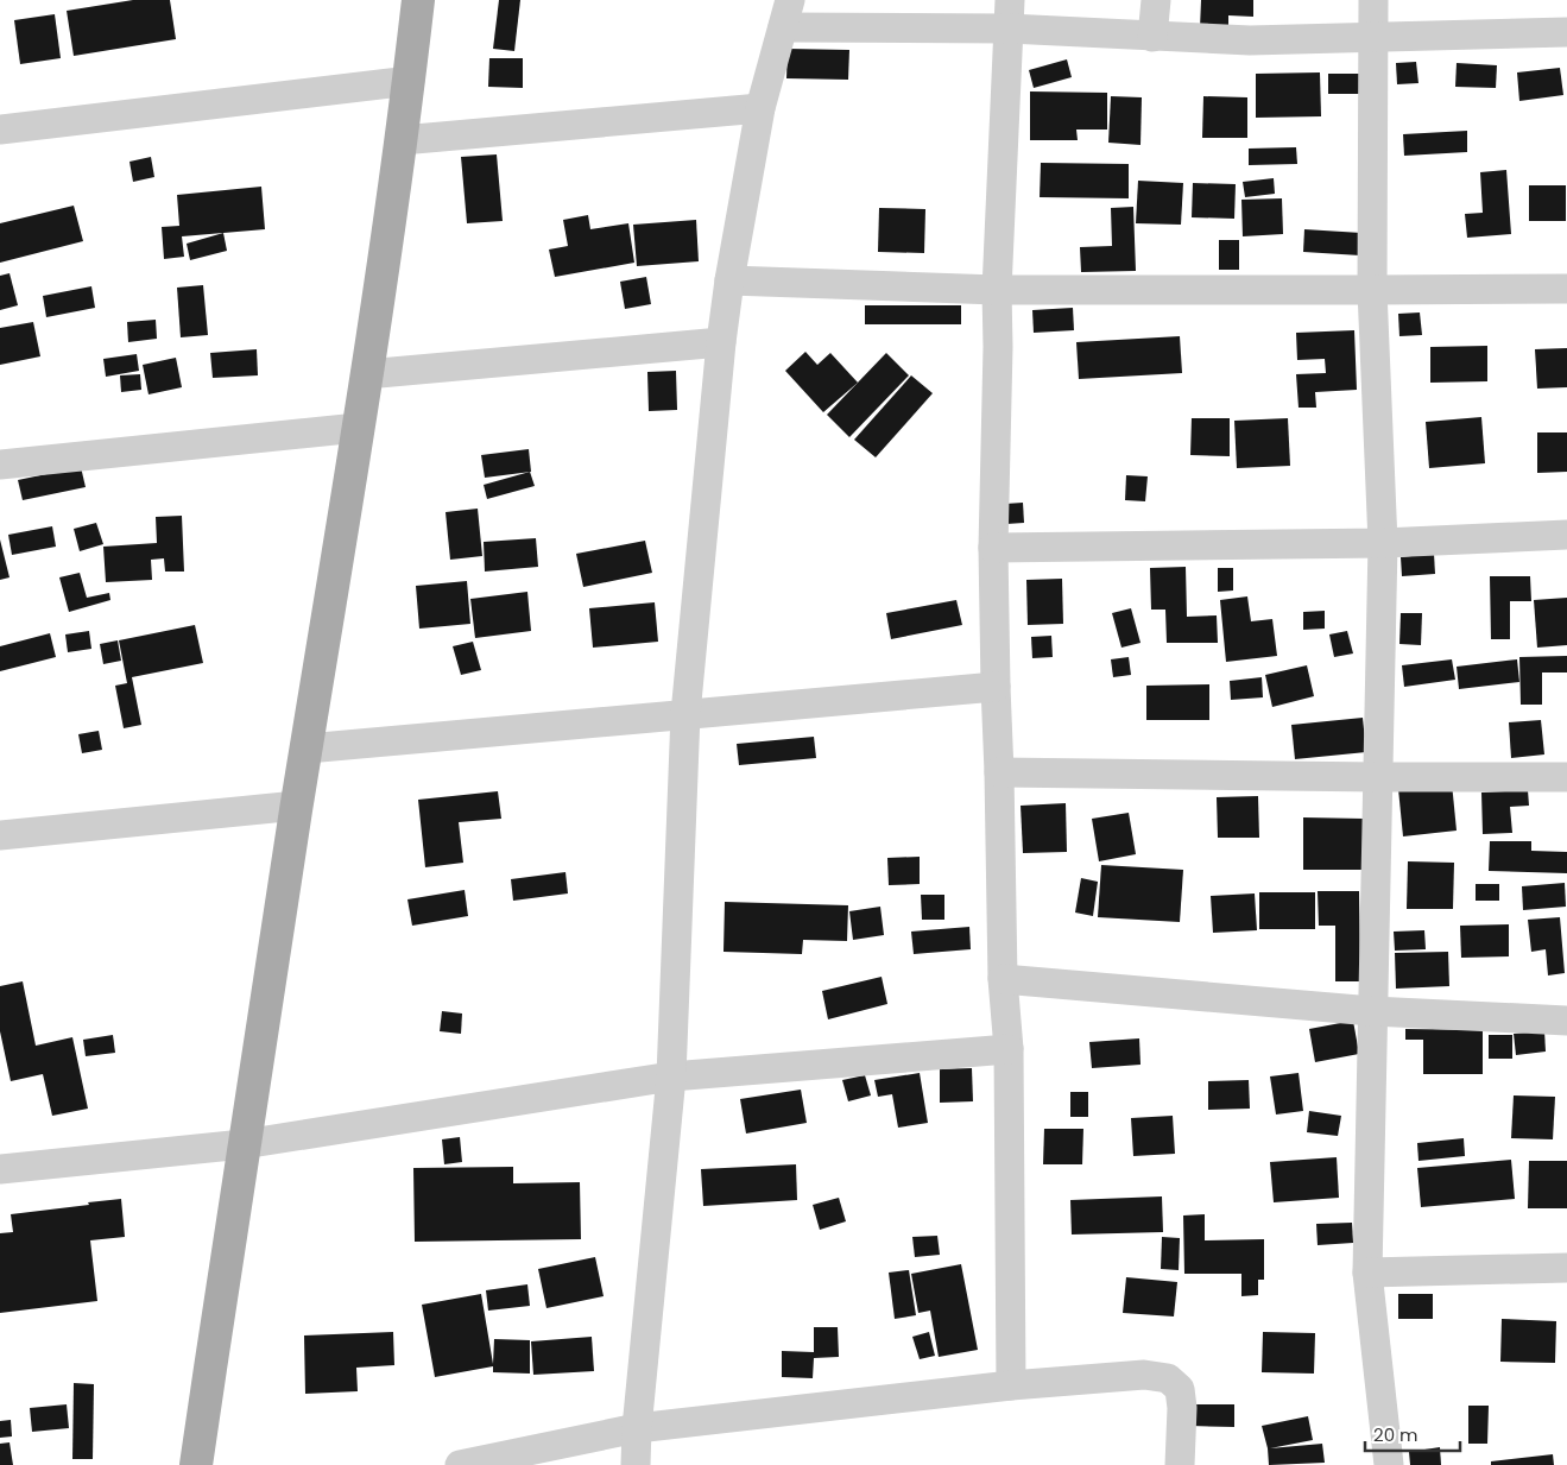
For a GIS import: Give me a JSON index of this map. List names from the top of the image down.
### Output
{
  "scale_bar": "20 m"
}
